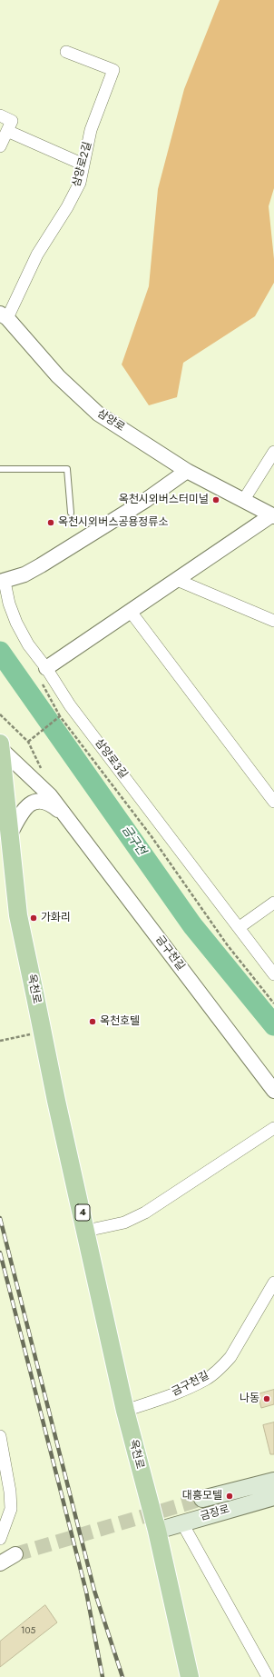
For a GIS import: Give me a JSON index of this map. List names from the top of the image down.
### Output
{
  "streets": {
    "main road": ["옥천로", "4", "금장로"],
    "street": [
      "삼양로2길",
      "삼양로",
      "삼양로3길",
      "금구천길"
    ]
  },
  "crossings": [
    ["삼양로2길", "삼양로"],
    ["금구천길", "옥천로"],
    ["옥천로", "금장로"]
  ],
  "water": ["금구천"],
  "places": [
    "옥천시외버스터미널",
    "옥천시외버스공용정류소",
    "가화리",
    "옥천호텔",
    "나동",
    "대흥모텔"
  ],
  "house_numbers": ["105"]
}
